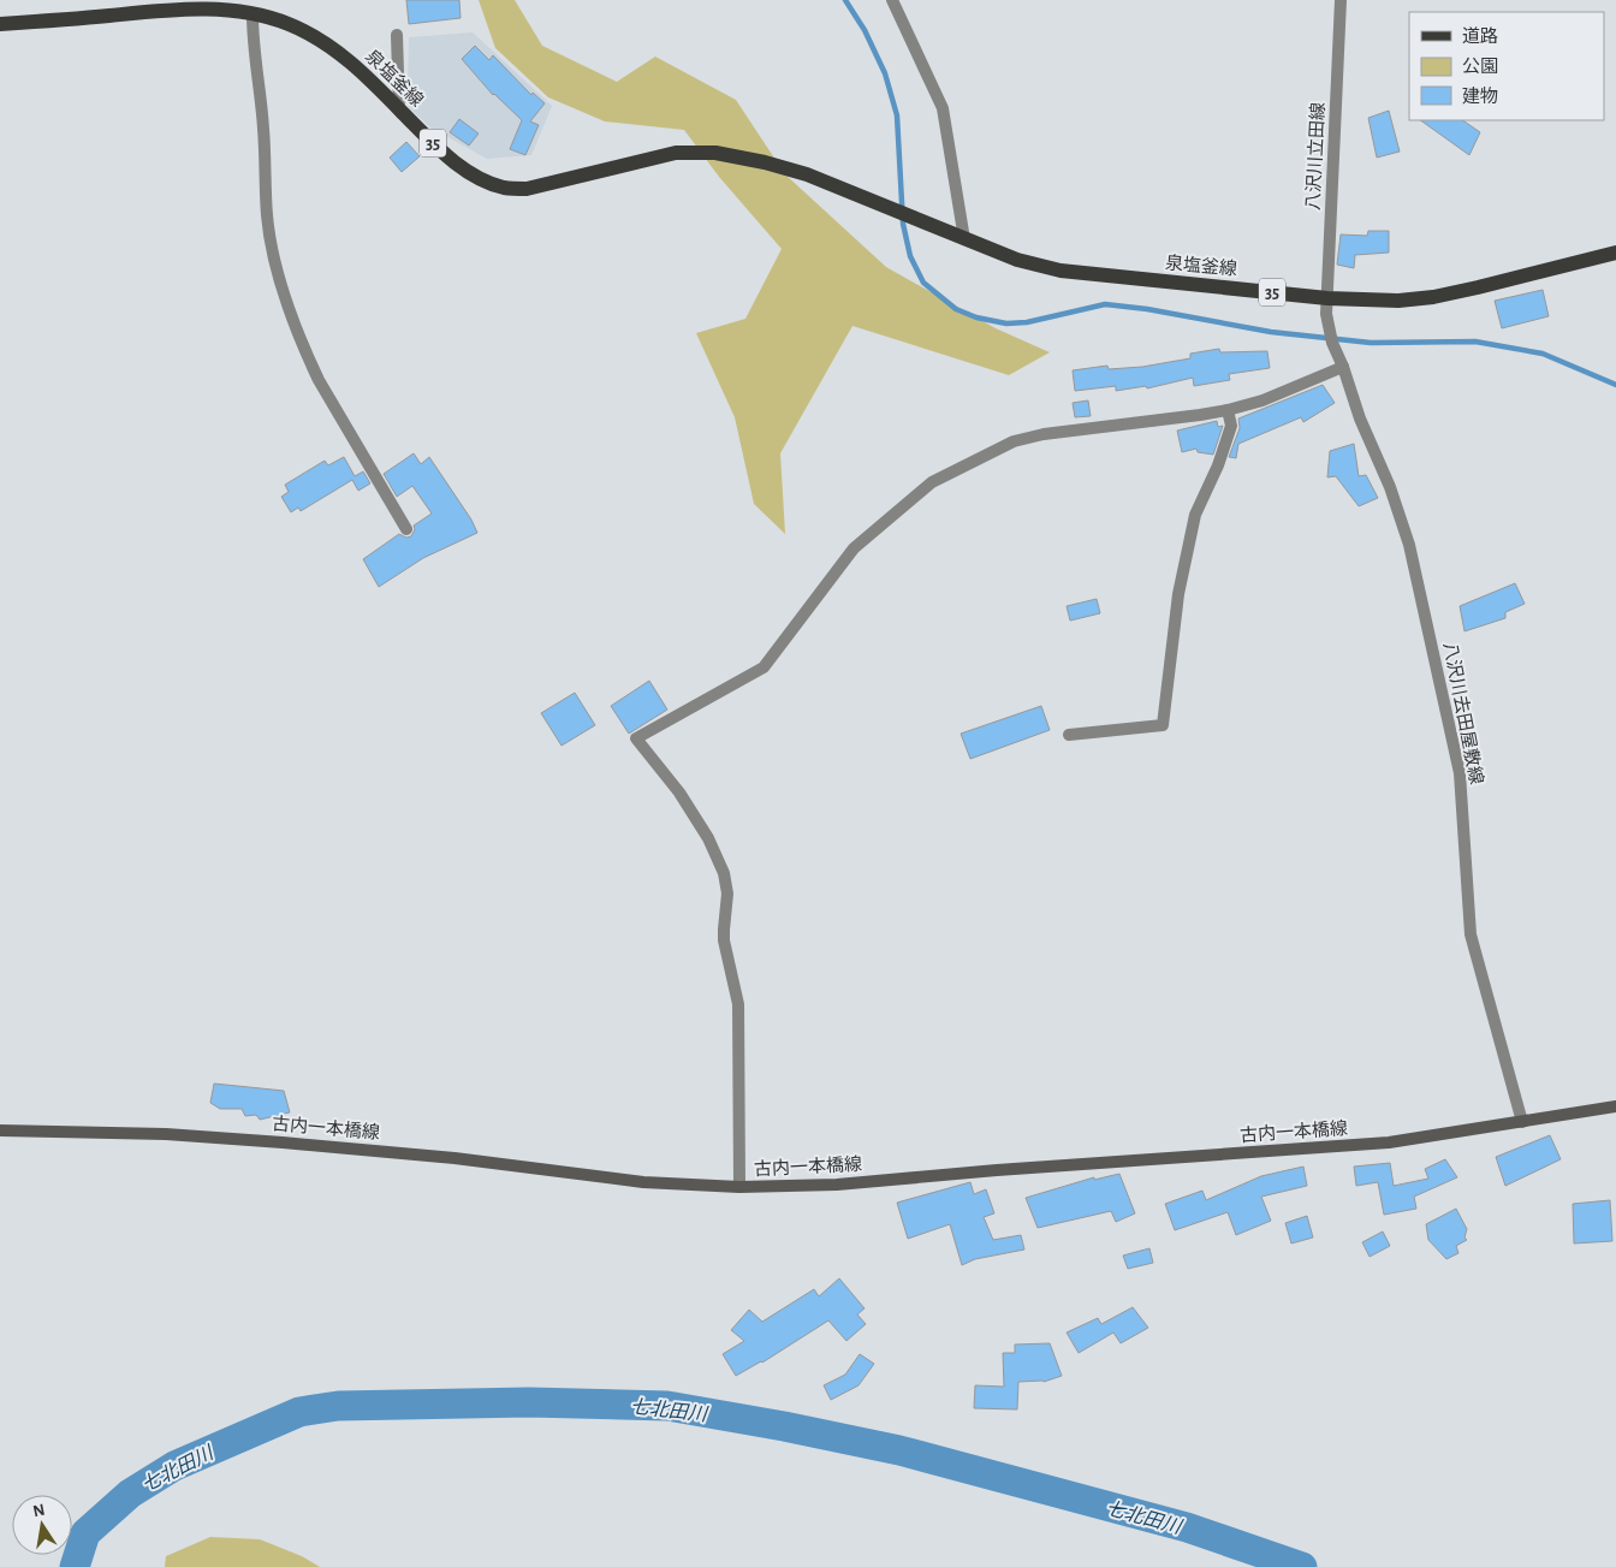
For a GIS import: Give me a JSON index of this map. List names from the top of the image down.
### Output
{
  "streets": {
    "main road": ["泉塩釜線", "35"],
    "street": ["八沢川立田線", "八沢川去田屋敷線", "古内一本橋線"]
  },
  "crossings": [
    ["泉塩釜線", "八沢川立田線"],
    ["八沢川立田線", "八沢川去田屋敷線"],
    ["八沢川去田屋敷線", "古内一本橋線"]
  ],
  "water": ["七北田川"],
  "legend": ["道路", "公園", "建物"],
  "north": "top"
}
